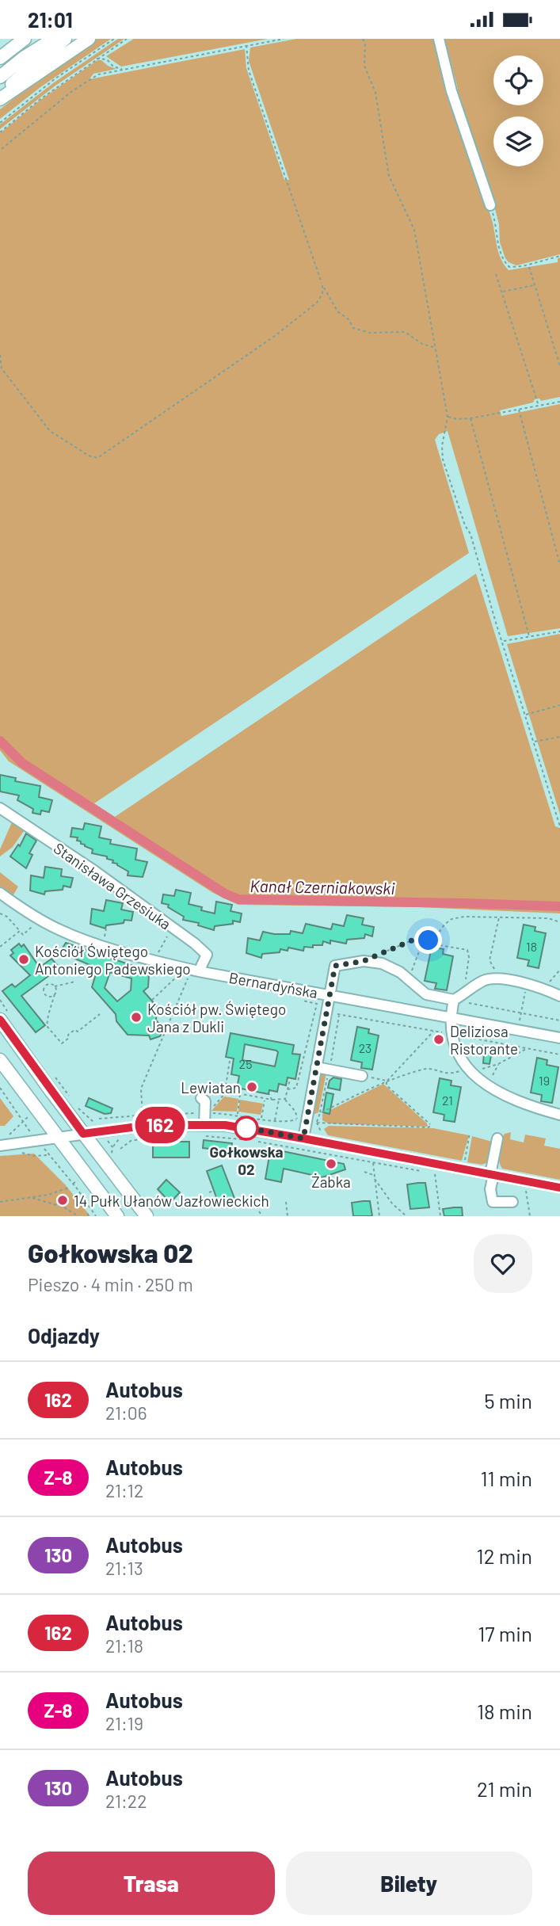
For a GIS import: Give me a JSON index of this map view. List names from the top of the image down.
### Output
{
  "streets": {
    "street": ["Stanisława Grzesiuka", "Bernardyńska"]
  },
  "crossings": [
    ["Stanisława Grzesiuka", "Bernardyńska"]
  ],
  "water": ["Kanał Czerniakowski"],
  "places": [
    "Kościół Świętego Antoniego Padewskiego",
    "Kościół pw. Świętego Jana z Dukli",
    "Deliziosa Ristorante",
    "Lewiatan",
    "Gołkowska 02",
    "Żabka",
    "14 Pułk Ułanów Jazłowieckich"
  ],
  "lines": ["bus line 162"],
  "house_numbers": [
    "18",
    "23",
    "25",
    "19",
    "21"
  ],
  "page": {
    "status": "21:01",
    "on_map": "162",
    "heading": [
      ["Gołkowska 02", "Pieszo · 4 min · 250 m"],
      "Odjazdy"
    ],
    "list": [
      {
        "mark": "162",
        "name": "Autobus",
        "note": "21:06",
        "value": "5 min"
      },
      {
        "mark": "Z-8",
        "name": "Autobus",
        "note": "21:12",
        "value": "11 min"
      },
      {
        "mark": "130",
        "name": "Autobus",
        "note": "21:13",
        "value": "12 min"
      },
      {
        "mark": "162",
        "name": "Autobus",
        "note": "21:18",
        "value": "17 min"
      },
      {
        "mark": "Z-8",
        "name": "Autobus",
        "note": "21:19",
        "value": "18 min"
      },
      {
        "mark": "130",
        "name": "Autobus",
        "note": "21:22",
        "value": "21 min"
      }
    ],
    "buttons": ["Trasa", "Bilety"]
  }
}
